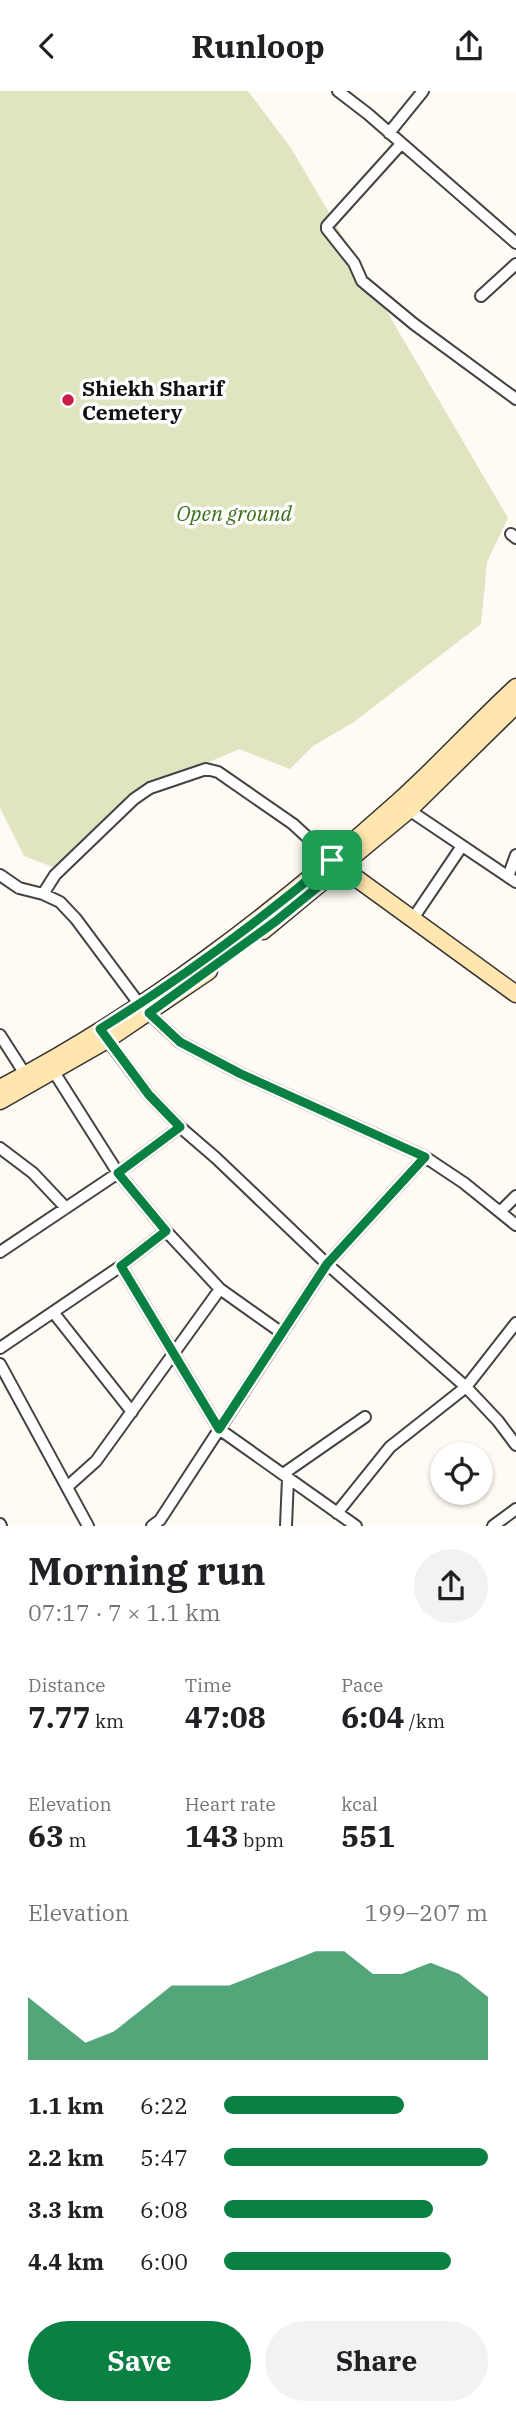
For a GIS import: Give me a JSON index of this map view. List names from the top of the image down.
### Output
{
  "parks": ["Open ground"],
  "places": ["Shiekh Sharif Cemetery"],
  "page": {
    "header": "Runloop",
    "heading": ["Morning run", "07:17 · 7 × 1.1 km"],
    "stats": [
      ["Distance", "7.77 km"],
      ["Time", "47:08"],
      ["Pace", "6:04 /km"],
      ["Elevation", "63 m"],
      ["Heart rate", "143 bpm"],
      ["kcal", "551"]
    ],
    "chart": ["Elevation", "199–207 m"],
    "list": [
      {
        "name": "1.1 km",
        "note": "6:22"
      },
      {
        "name": "2.2 km",
        "note": "5:47"
      },
      {
        "name": "3.3 km",
        "note": "6:08"
      },
      {
        "name": "4.4 km",
        "note": "6:00"
      }
    ],
    "buttons": ["Save", "Share"]
  }
}
